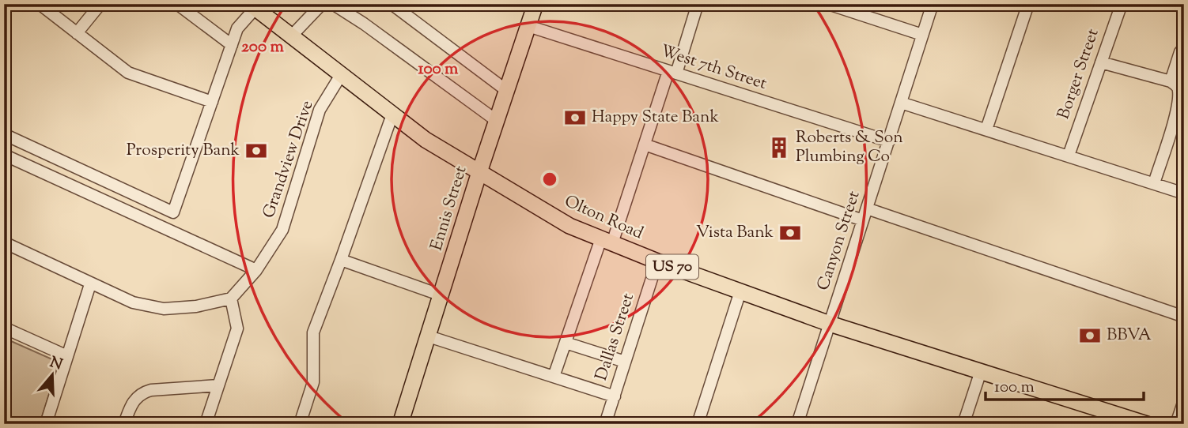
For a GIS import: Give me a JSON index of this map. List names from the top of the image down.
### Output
{
  "streets": {
    "main road": ["Ennis Street", "Olton Road", "US 70"],
    "street": [
      "West 7th Street",
      "Borger Street",
      "Grandview Drive",
      "Canyon Street",
      "Dallas Street"
    ]
  },
  "crossings": [
    ["West 7th Street", "Ennis Street"],
    ["West 7th Street", "Canyon Street"],
    ["Grandview Drive", "Olton Road"],
    ["Ennis Street", "Olton Road"],
    ["Olton Road", "Canyon Street"],
    ["Olton Road", "Dallas Street"]
  ],
  "places": {
    "bank": [
      "Happy State Bank",
      "Prosperity Bank",
      "Vista Bank",
      "BBVA"
    ],
    "building": ["Roberts & Son Plumbing Co"]
  },
  "scale_bar": "100 m",
  "north": "top",
  "rings": ["200 m", "100 m"]
}
